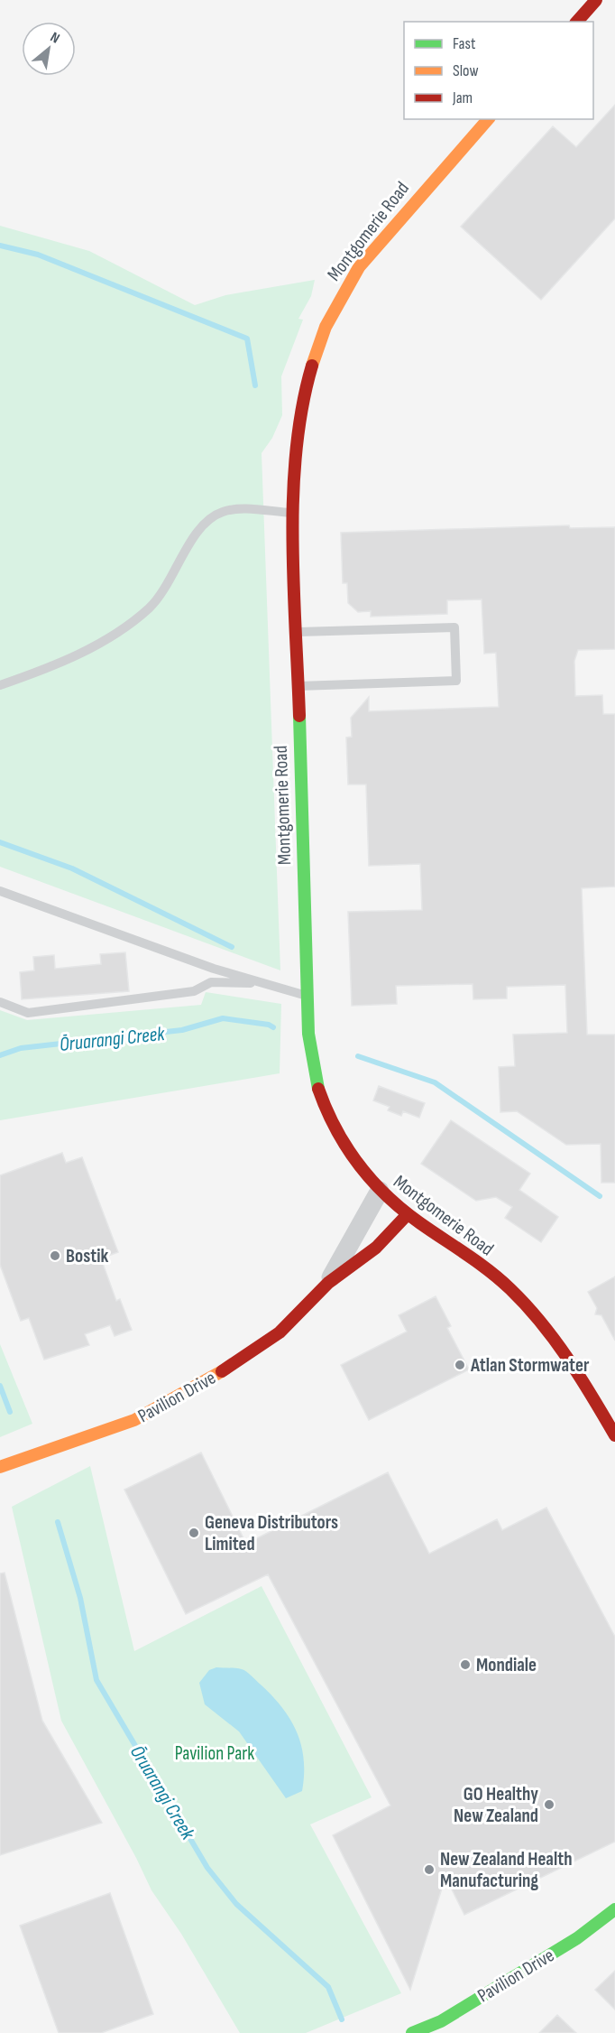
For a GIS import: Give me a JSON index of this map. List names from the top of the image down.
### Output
{
  "streets": {
    "street": ["Montgomerie Road", "Pavilion Drive"]
  },
  "crossings": [
    ["Montgomerie Road", "Pavilion Drive"]
  ],
  "water": ["Ōruarangi Creek"],
  "parks": ["Pavilion Park"],
  "places": [
    "Bostik",
    "Atlan Stormwater",
    "Geneva Distributors Limited",
    "Mondiale",
    "GO Healthy New Zealand",
    "New Zealand Health Manufacturing"
  ],
  "legend": ["Fast", "Slow", "Jam"],
  "north": "top right"
}
